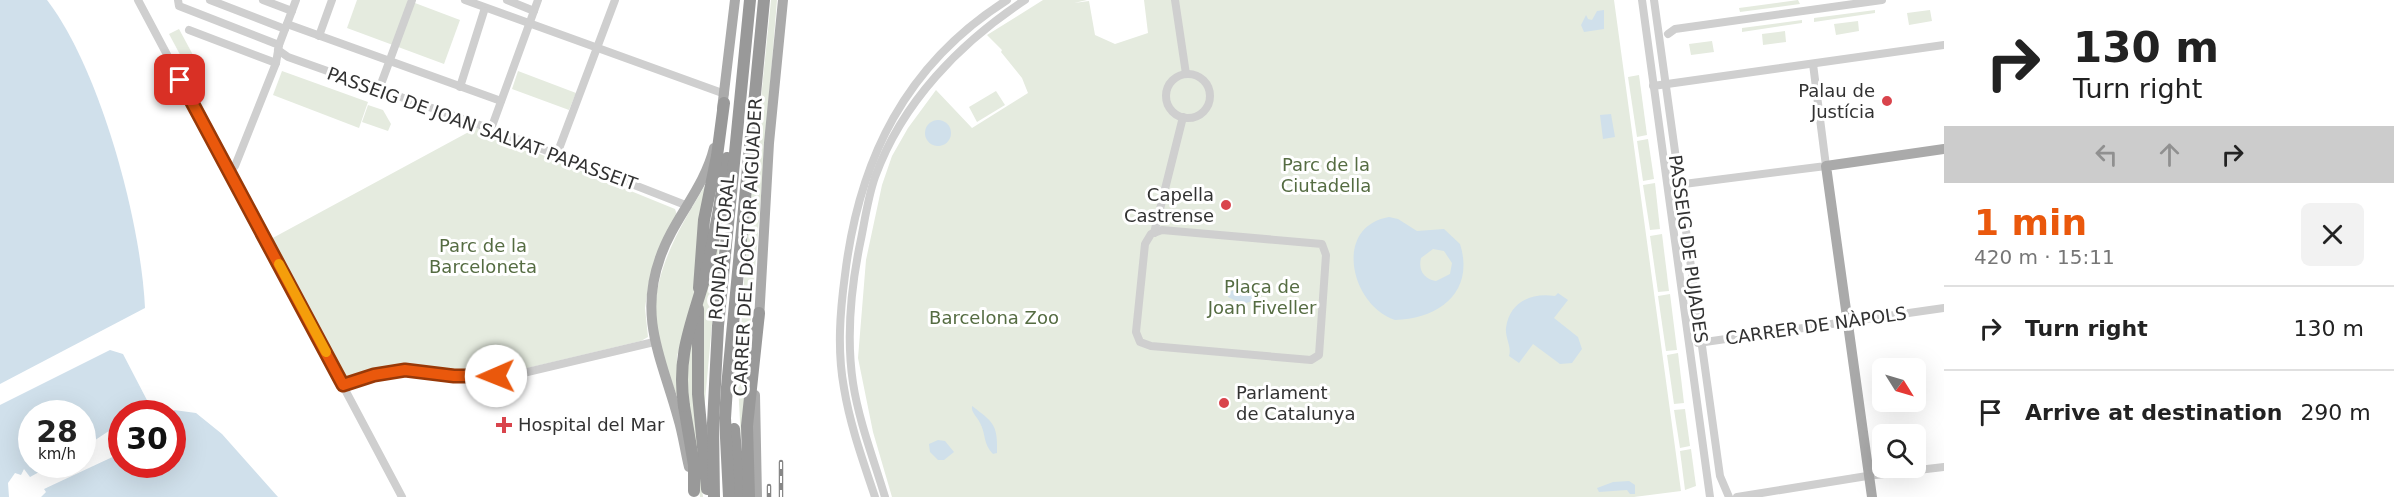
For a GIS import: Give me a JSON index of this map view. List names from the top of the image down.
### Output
{
  "streets": {
    "highway": ["RONDA LITORAL"],
    "main road": ["CARRER DEL DOCTOR AIGUADER"],
    "street": ["PASSEIG DE JOAN SALVAT PAPASSEIT", "PASSEIG DE PUJADES", "CARRER DE NÀPOLS"]
  },
  "crossings": [
    ["PASSEIG DE JOAN SALVAT PAPASSEIT", "CARRER DEL DOCTOR AIGUADER"],
    ["PASSEIG DE PUJADES", "CARRER DE NÀPOLS"]
  ],
  "parks": [
    "Parc de la Ciutadella",
    "Parc de la Barceloneta",
    "Plaça de Joan Fiveller",
    "Barcelona Zoo"
  ],
  "places": {
    "other": ["Palau de Justícia", "Capella Castrense", "Parlament de Catalunya"],
    "health": ["Hospital del Mar"]
  },
  "north": "bottom right",
  "page": {
    "turn": ["130 m", "Turn right"],
    "heading": ["1 min", "420 m · 15:11"],
    "list": [
      {
        "name": "Turn right",
        "value": "130 m"
      },
      {
        "name": "Arrive at destination",
        "value": "290 m"
      }
    ],
    "speed": "28 km/h",
    "limit": "30"
  }
}
